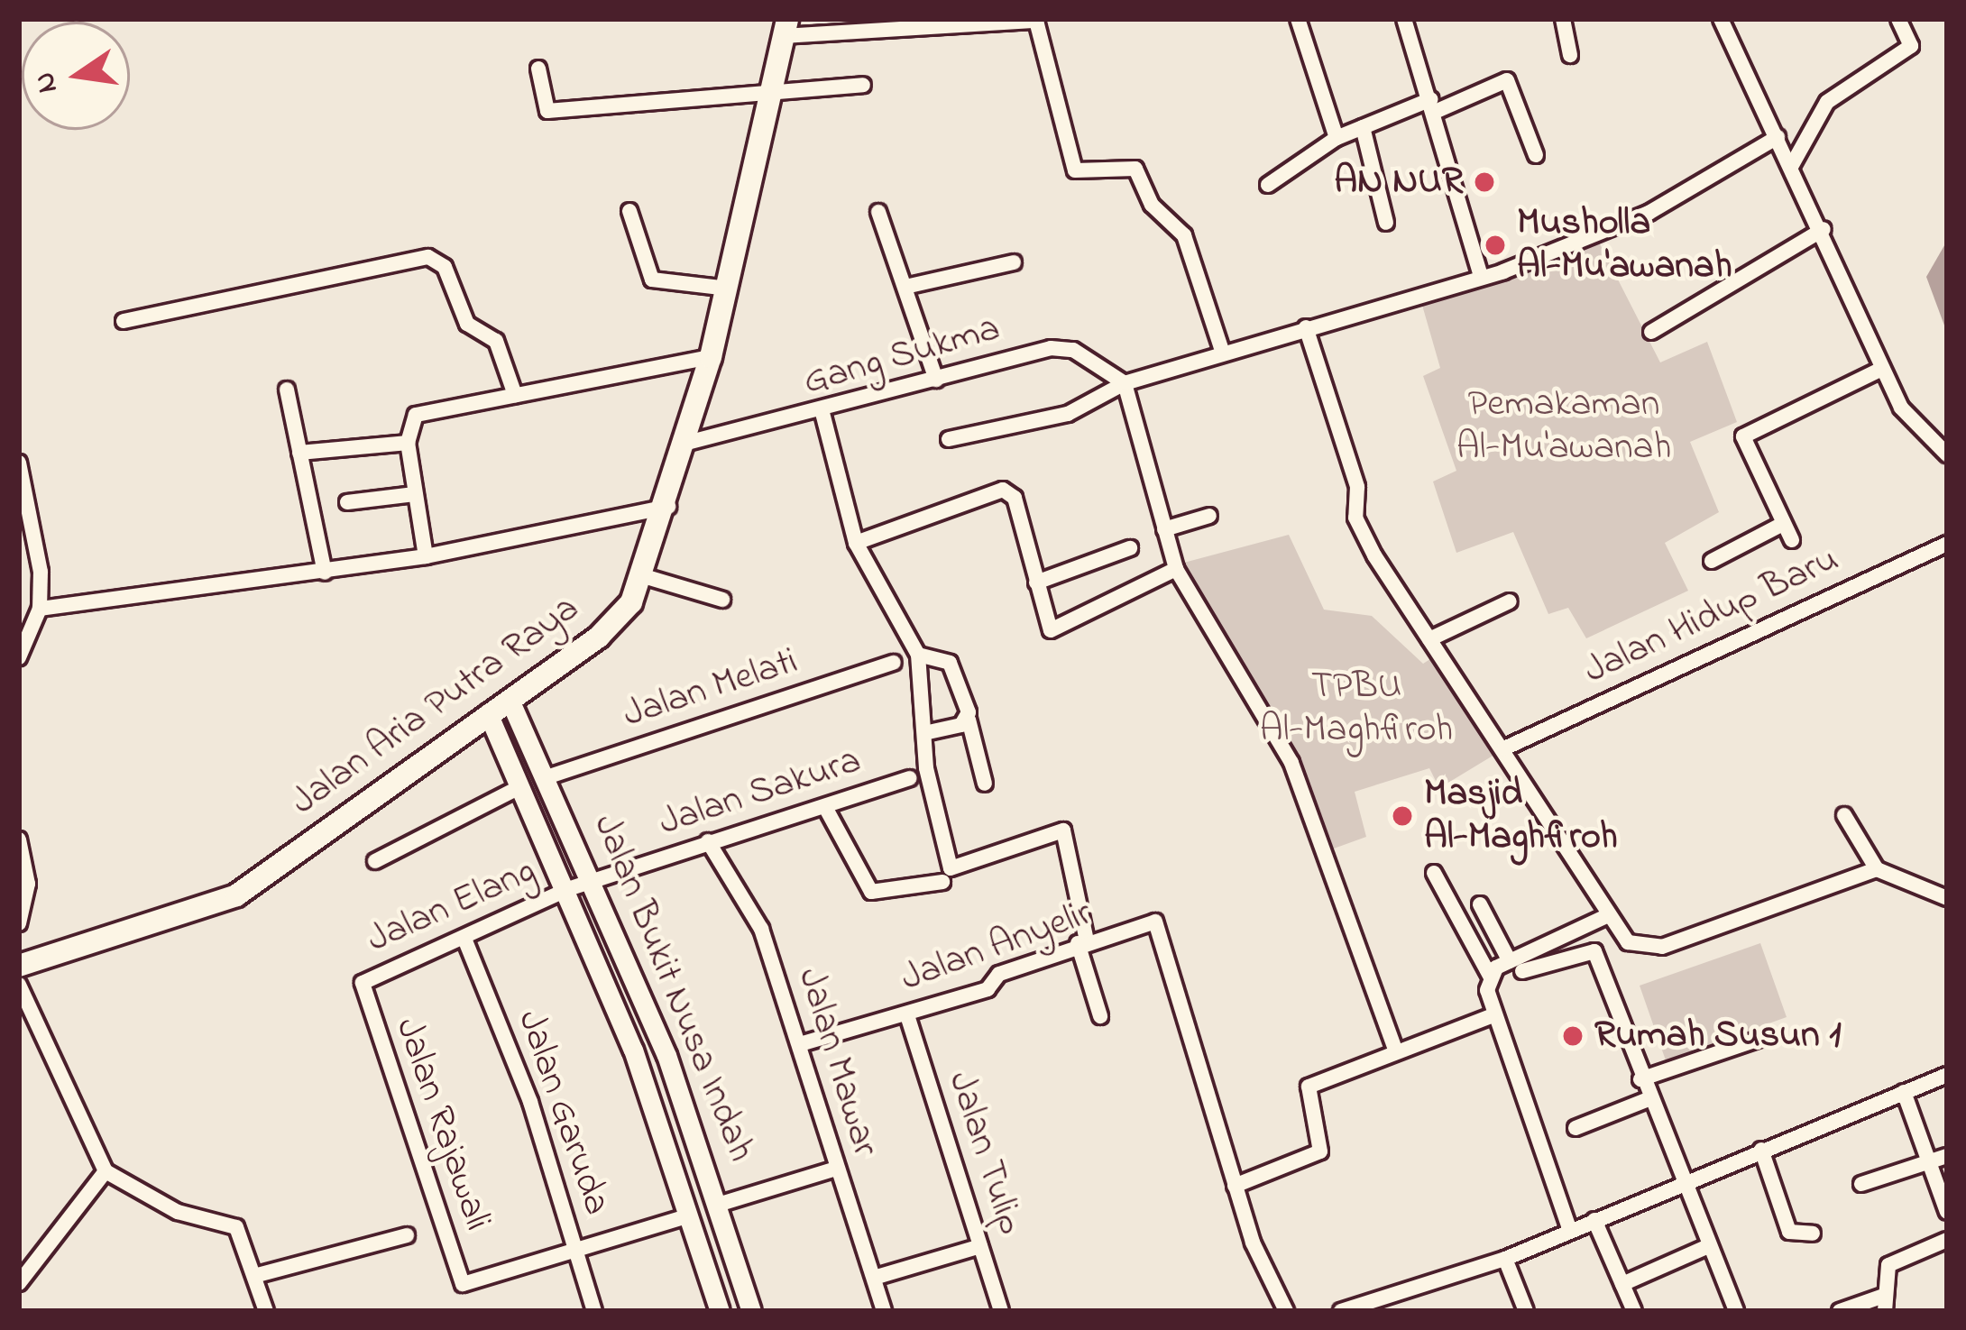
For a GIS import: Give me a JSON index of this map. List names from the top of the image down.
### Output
{
  "streets": {
    "main road": ["Jalan Aria Putra Raya"],
    "street": [
      "Gang Sukma",
      "Jalan Hidup Baru",
      "Jalan Melati",
      "Jalan Sakura",
      "Jalan Elang",
      "Jalan Anyelir",
      "Jalan Bukit Nusa Indah",
      "Jalan Mawar",
      "Jalan Garuda",
      "Jalan Rajawali",
      "Jalan Tulip"
    ]
  },
  "crossings": [
    ["Gang Sukma", "Jalan Aria Putra Raya"],
    ["Jalan Melati", "Jalan Bukit Nusa Indah"],
    ["Jalan Aria Putra Raya", "Jalan Bukit Nusa Indah"],
    ["Jalan Sakura", "Jalan Elang"],
    ["Jalan Sakura", "Jalan Bukit Nusa Indah"],
    ["Jalan Sakura", "Jalan Mawar"],
    ["Jalan Elang", "Jalan Bukit Nusa Indah"],
    ["Jalan Elang", "Jalan Garuda"],
    ["Jalan Elang", "Jalan Rajawali"],
    ["Jalan Anyelir", "Jalan Mawar"],
    ["Jalan Anyelir", "Jalan Tulip"],
    ["Jalan Garuda", "Jalan Rajawali"]
  ],
  "parks": ["Pemakaman Al-Mu'awanah", "TPBU Al-Maghfiroh"],
  "places": [
    "AN NUR",
    "Musholla Al-Mu'awanah",
    "Masjid Al-Maghfiroh",
    "Rumah Susun 1"
  ],
  "north": "left"
}
